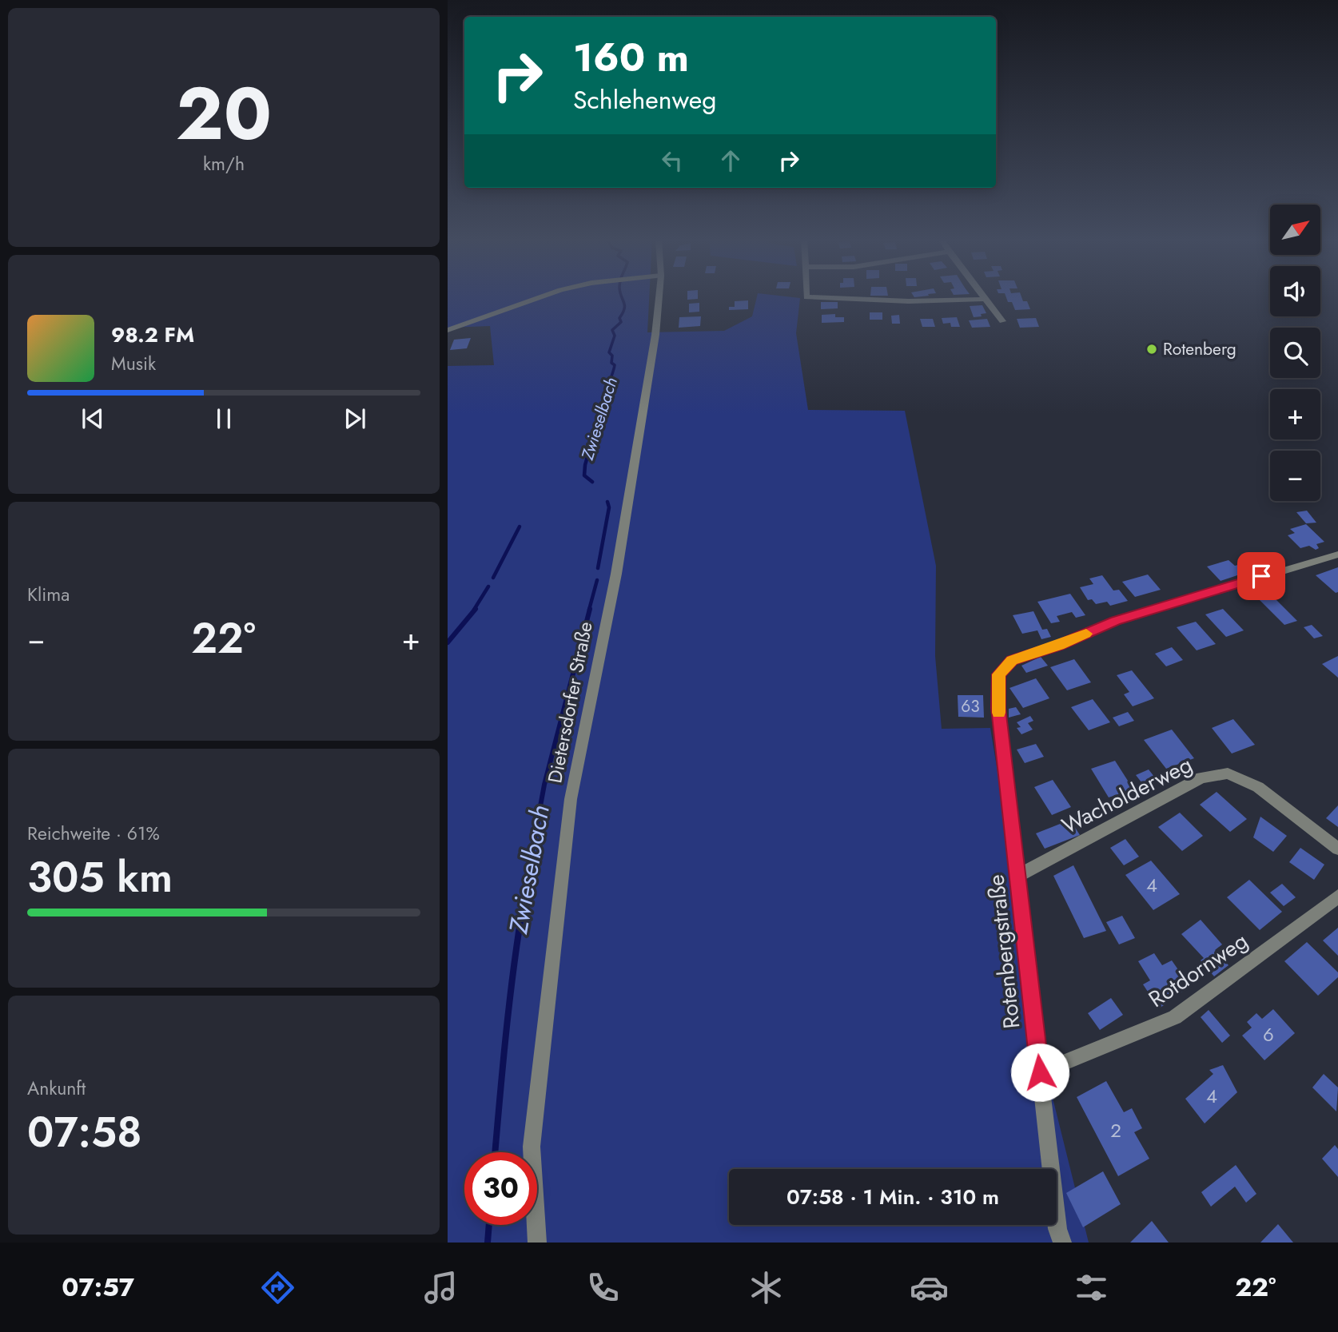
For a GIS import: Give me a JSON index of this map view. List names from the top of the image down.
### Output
{
  "streets": {
    "street": [
      "Dietersdorfer Straße",
      "Wacholderweg",
      "Rotenbergstraße",
      "Rotdornweg"
    ]
  },
  "crossings": [
    ["Wacholderweg", "Rotenbergstraße"],
    ["Rotenbergstraße", "Rotdornweg"]
  ],
  "water": ["Zwieselbach"],
  "places": ["Rotenberg"],
  "house_numbers": [
    "63",
    "4",
    "6",
    "4",
    "2"
  ],
  "north": "top right",
  "page": {
    "tile": [
      ["20", "km/h"],
      "Klima",
      ["Reichweite · 61%", "305 km"],
      ["Ankunft", "07:58"]
    ],
    "turn": ["160 m", "Schlehenweg"],
    "map_buttons": ["+", "−"],
    "song": ["98.2 FM", "Musik"],
    "heat": ["−", "22°", "+"],
    "limit": "30",
    "trip": "07:58 · 1 Min. · 310 m",
    "tabs": ["07:57", "22°"]
  }
}
